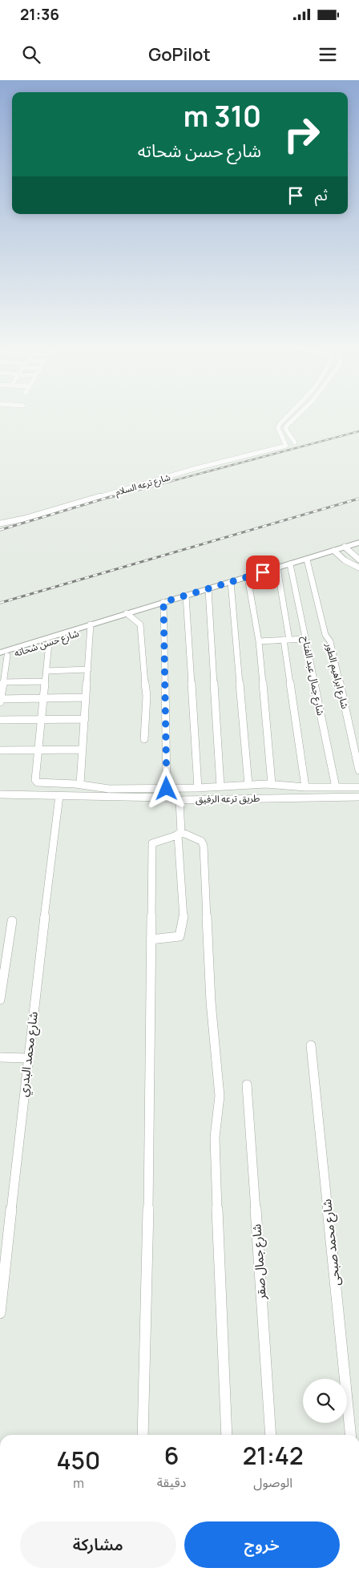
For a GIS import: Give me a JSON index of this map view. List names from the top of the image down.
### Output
{
  "streets": {
    "main road": ["شارع حسن شحاته"],
    "street": [
      "شارع ترعه السلام",
      "شارع جمال عبد الفتاح",
      "شارع ابراهيم الطور",
      "طريق ترعه الرفيق",
      "شارع محمد البدري",
      "شارع محمد صبحى",
      "شارع جمال صقر"
    ]
  },
  "crossings": [
    ["شارع حسن شحاته", "شارع جمال عبد الفتاح"],
    ["شارع حسن شحاته", "شارع ابراهيم الطور"],
    ["شارع جمال عبد الفتاح", "طريق ترعه الرفيق"],
    ["طريق ترعه الرفيق", "شارع محمد البدري"]
  ],
  "page": {
    "status": "21:36",
    "header": "GoPilot",
    "turn": ["310 m", "شارع حسن شحاته"],
    "then": "ثم",
    "eta": [
      "21:42",
      "الوصول",
      "6",
      "دقيقة",
      "450",
      "m"
    ],
    "buttons": ["خروج", "مشاركة"]
  }
}
